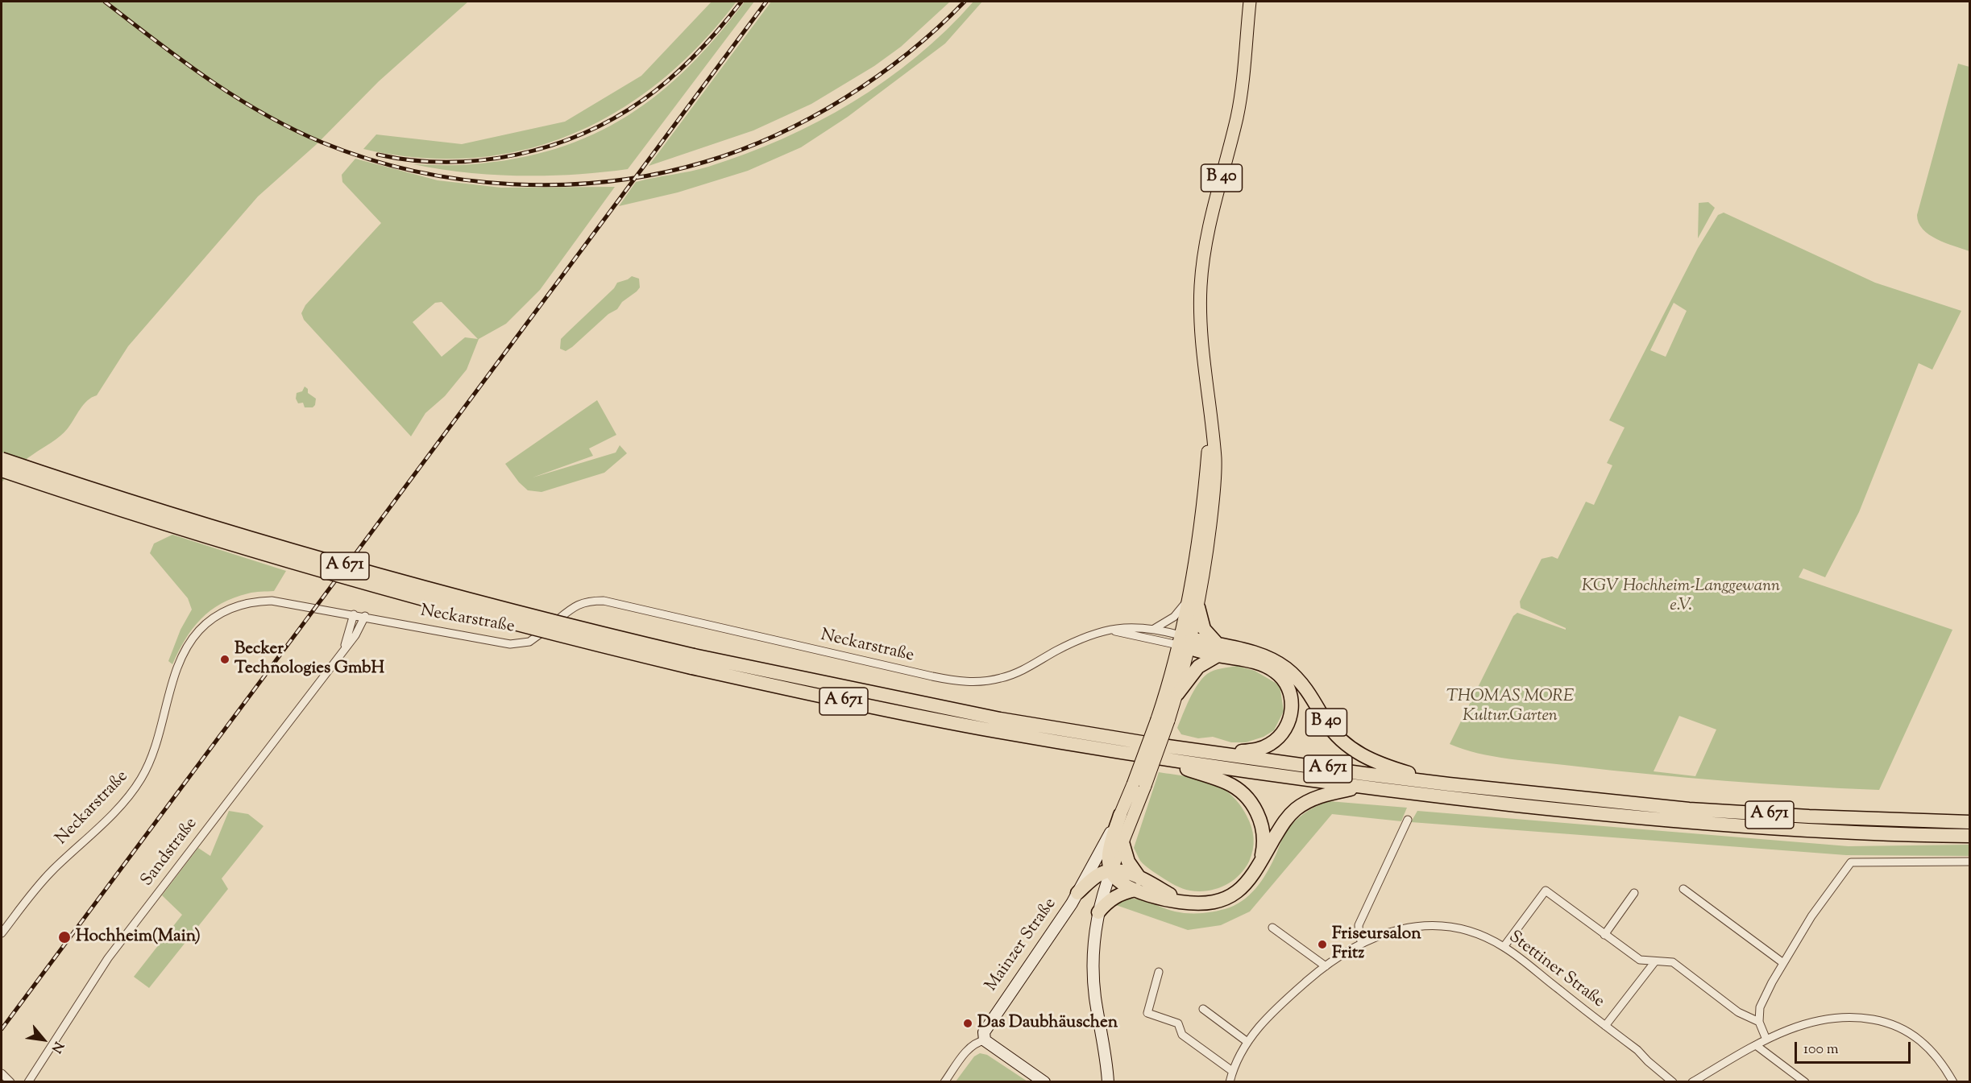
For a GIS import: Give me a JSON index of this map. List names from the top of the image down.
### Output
{
  "streets": {
    "highway": ["B 40", "A 671"],
    "main road": ["Mainzer Straße"],
    "street": ["Neckarstraße", "Sandstraße", "Stettiner Straße"]
  },
  "crossings": [
    ["B 40", "A 671"],
    ["B 40", "Neckarstraße"],
    ["B 40", "Mainzer Straße"],
    ["Neckarstraße", "Sandstraße"]
  ],
  "parks": ["KGV Hochheim-Langgewann e.V.", "THOMAS MORE Kultur.Garten"],
  "places": [
    "Becker Technologies GmbH",
    "Hochheim(Main)",
    "Friseursalon Fritz",
    "Das Daubhäuschen"
  ],
  "scale_bar": "100 m",
  "north": "bottom right"
}
